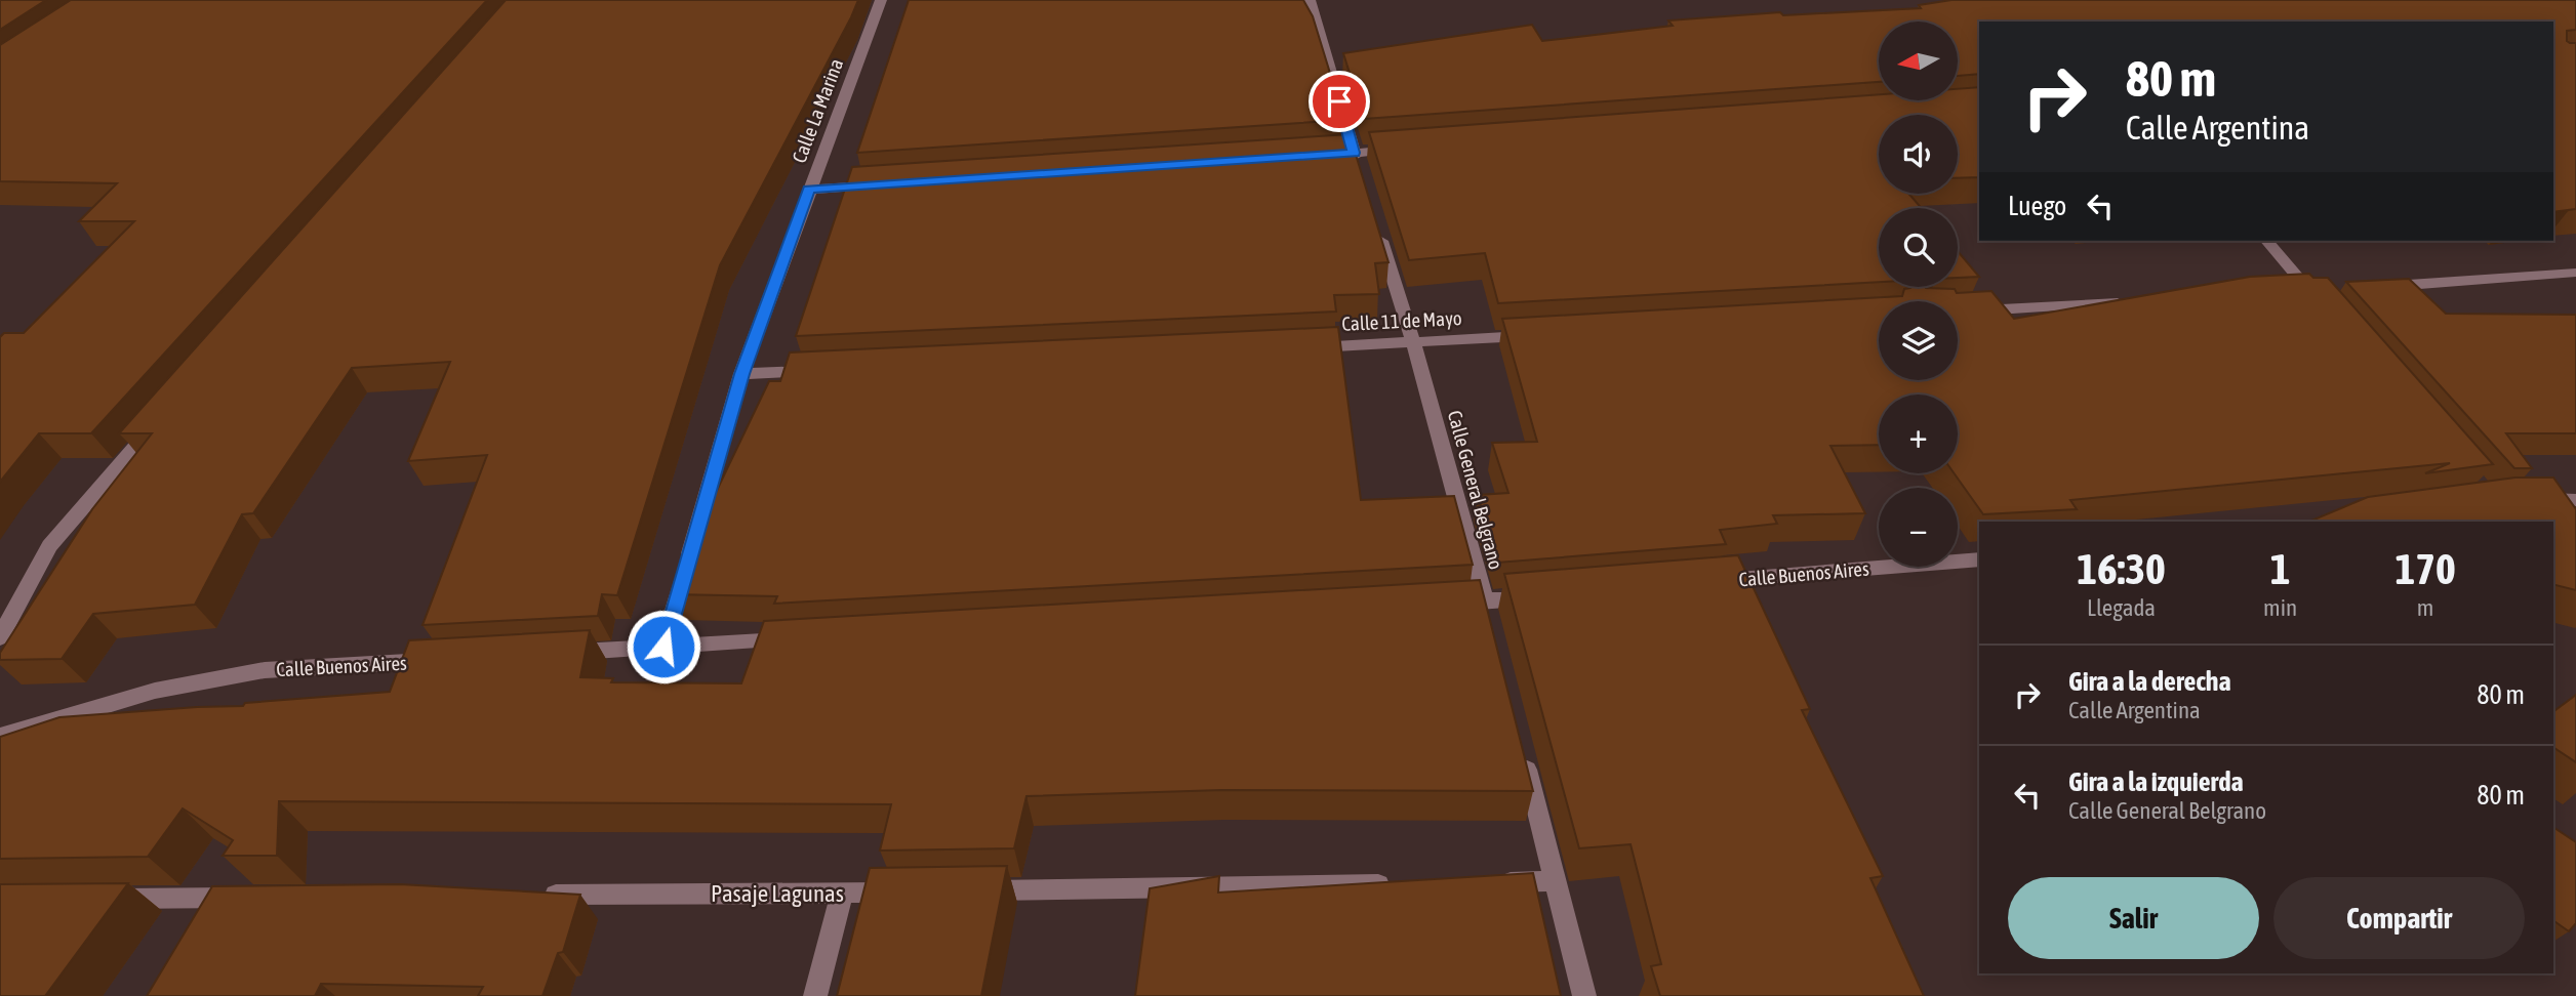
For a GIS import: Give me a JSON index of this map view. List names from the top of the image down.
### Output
{
  "streets": {
    "street": [
      "Calle La Marina",
      "Calle 11 de Mayo",
      "Calle General Belgrano",
      "Calle Buenos Aires",
      "Pasaje Lagunas"
    ]
  },
  "crossings": [
    ["Calle 11 de Mayo", "Calle General Belgrano"]
  ],
  "north": "left",
  "page": {
    "map_buttons": ["+", "−"],
    "turn": ["80 m", "Calle Argentina"],
    "then": "Luego",
    "eta": [
      "16:30",
      "Llegada",
      "1",
      "min",
      "170",
      "m"
    ],
    "list": [
      {
        "name": "Gira a la derecha",
        "note": "Calle Argentina",
        "value": "80 m"
      },
      {
        "name": "Gira a la izquierda",
        "note": "Calle General Belgrano",
        "value": "80 m"
      }
    ],
    "buttons": ["Salir", "Compartir"]
  }
}
